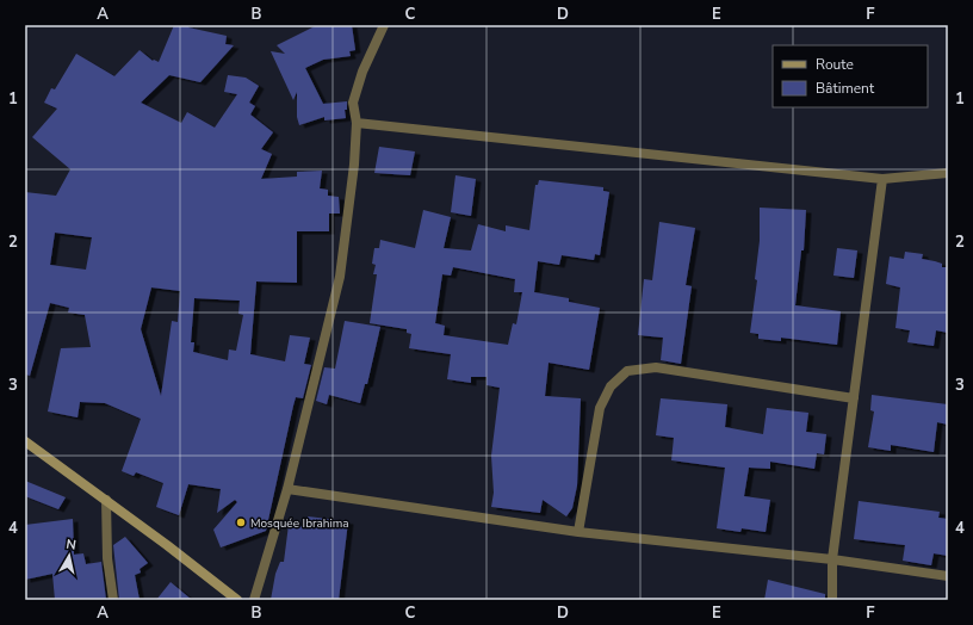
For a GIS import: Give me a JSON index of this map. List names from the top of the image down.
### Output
{
  "places": ["Mosquée Ibrahima"],
  "legend": ["Route", "Bâtiment"],
  "north": "top",
  "grid": {
    "columns": [
      "A",
      "B",
      "C",
      "D",
      "E",
      "F"
    ],
    "rows": [
      "1",
      "2",
      "3",
      "4"
    ]
  }
}
